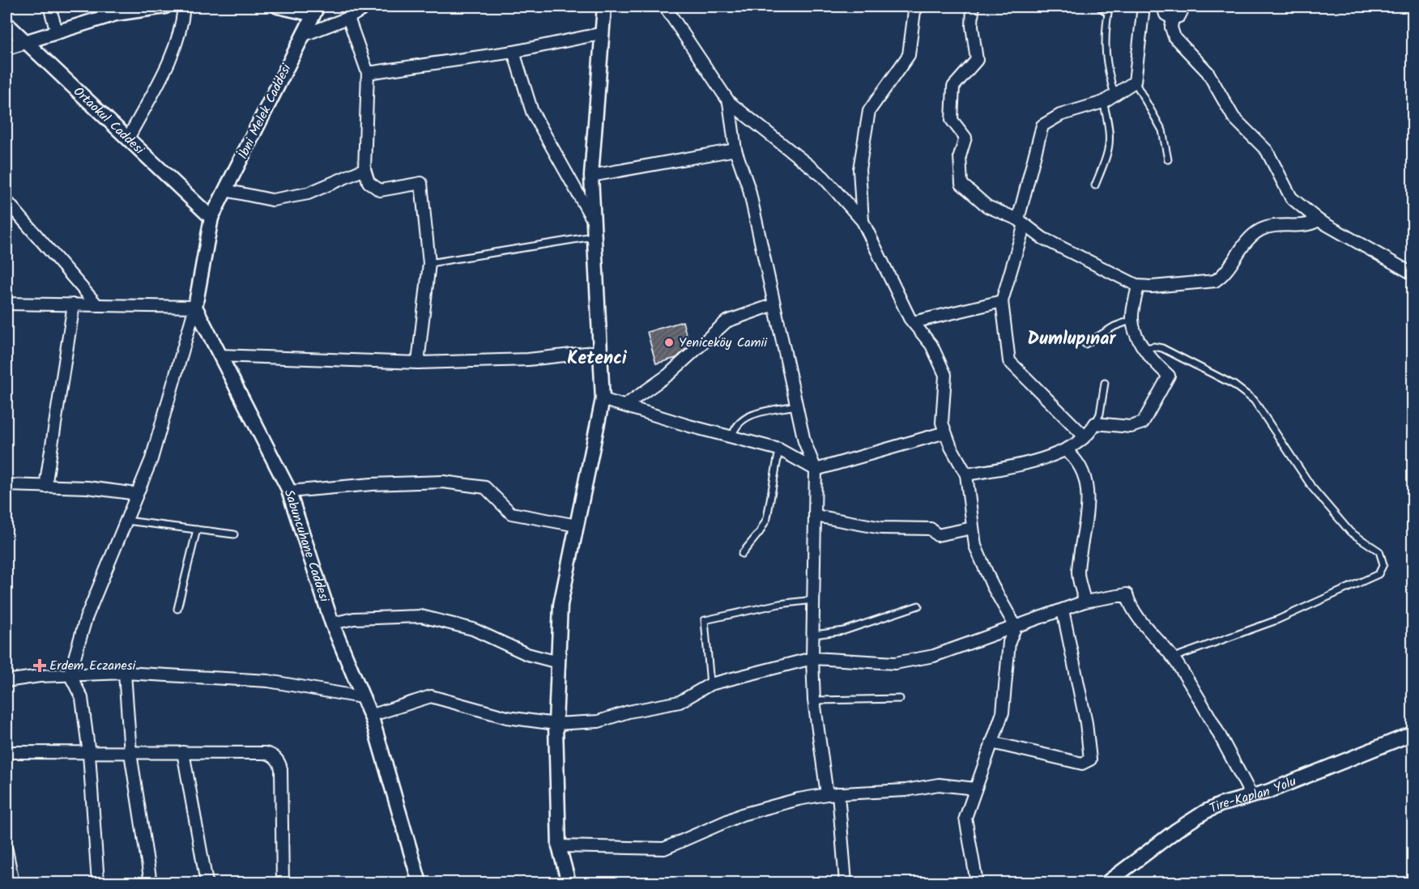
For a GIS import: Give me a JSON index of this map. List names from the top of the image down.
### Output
{
  "streets": {
    "street": [
      "İbni Melek Caddesi",
      "Ortaokul Caddesi",
      "Sabuncuhane Caddesi",
      "Tire-Kaplan Yolu"
    ]
  },
  "crossings": [
    ["İbni Melek Caddesi", "Ortaokul Caddesi"]
  ],
  "districts": ["Dumlupınar", "Ketenci"],
  "places": {
    "other": ["Yeniceköy Camii"],
    "health": ["Erdem Eczanesi"]
  }
}
